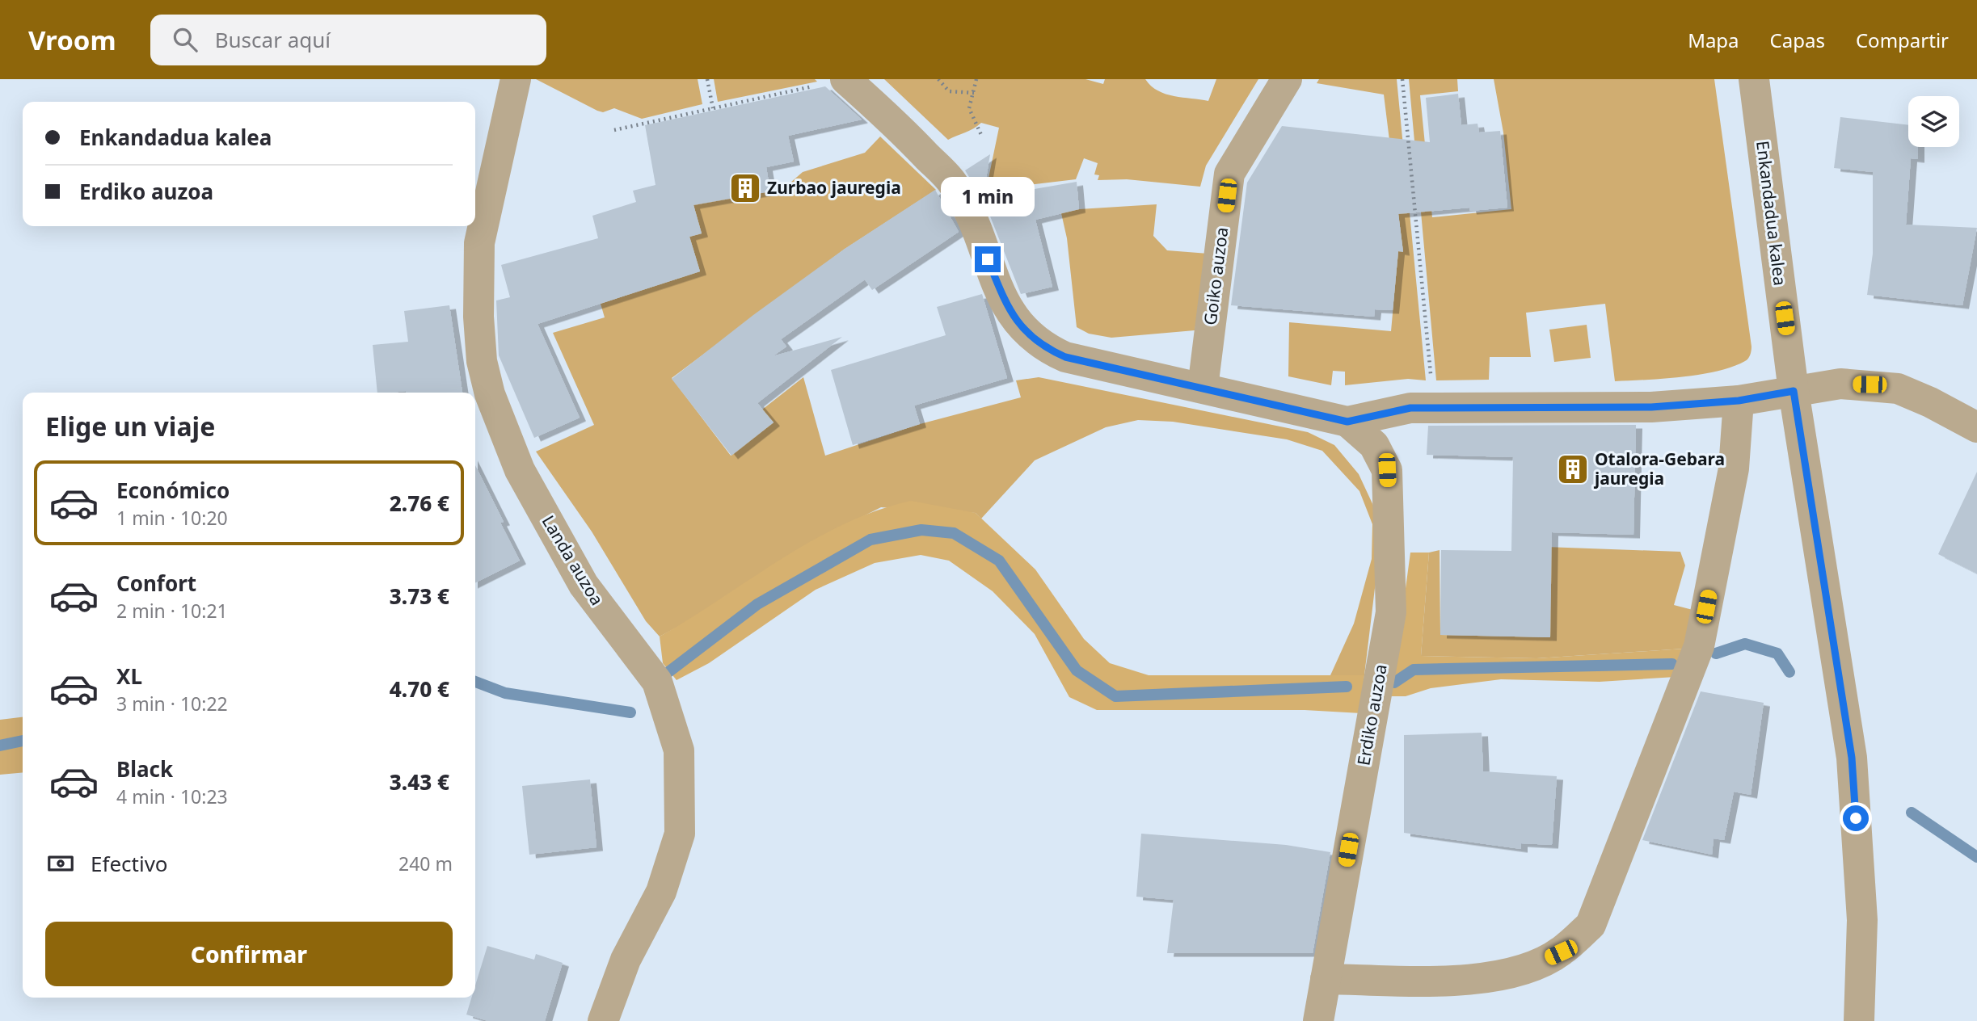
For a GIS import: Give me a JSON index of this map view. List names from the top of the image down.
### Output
{
  "streets": {
    "street": [
      "Enkandadua kalea",
      "Goiko auzoa",
      "Landa auzoa",
      "Erdiko auzoa"
    ]
  },
  "crossings": [
    ["Enkandadua kalea", "Erdiko auzoa"],
    ["Goiko auzoa", "Erdiko auzoa"]
  ],
  "places": {
    "building": ["Zurbao jauregia", "Otalora-Gebara jauregia"]
  },
  "page": {
    "header": "Vroom",
    "search": "Buscar aquí",
    "nav": ["Mapa", "Capas", "Compartir"],
    "banner": ["Enkandadua kalea", "Erdiko auzoa"],
    "bubble": "1 min",
    "heading": "Elige un viaje",
    "list": [
      {
        "name": "Económico",
        "note": "1 min · 10:20",
        "value": "2.76 €"
      },
      {
        "name": "Confort",
        "note": "2 min · 10:21",
        "value": "3.73 €"
      },
      {
        "name": "XL",
        "note": "3 min · 10:22",
        "value": "4.70 €"
      },
      {
        "name": "Black",
        "note": "4 min · 10:23",
        "value": "3.43 €"
      }
    ],
    "pay": ["Efectivo", "240 m"],
    "buttons": "Confirmar"
  }
}
